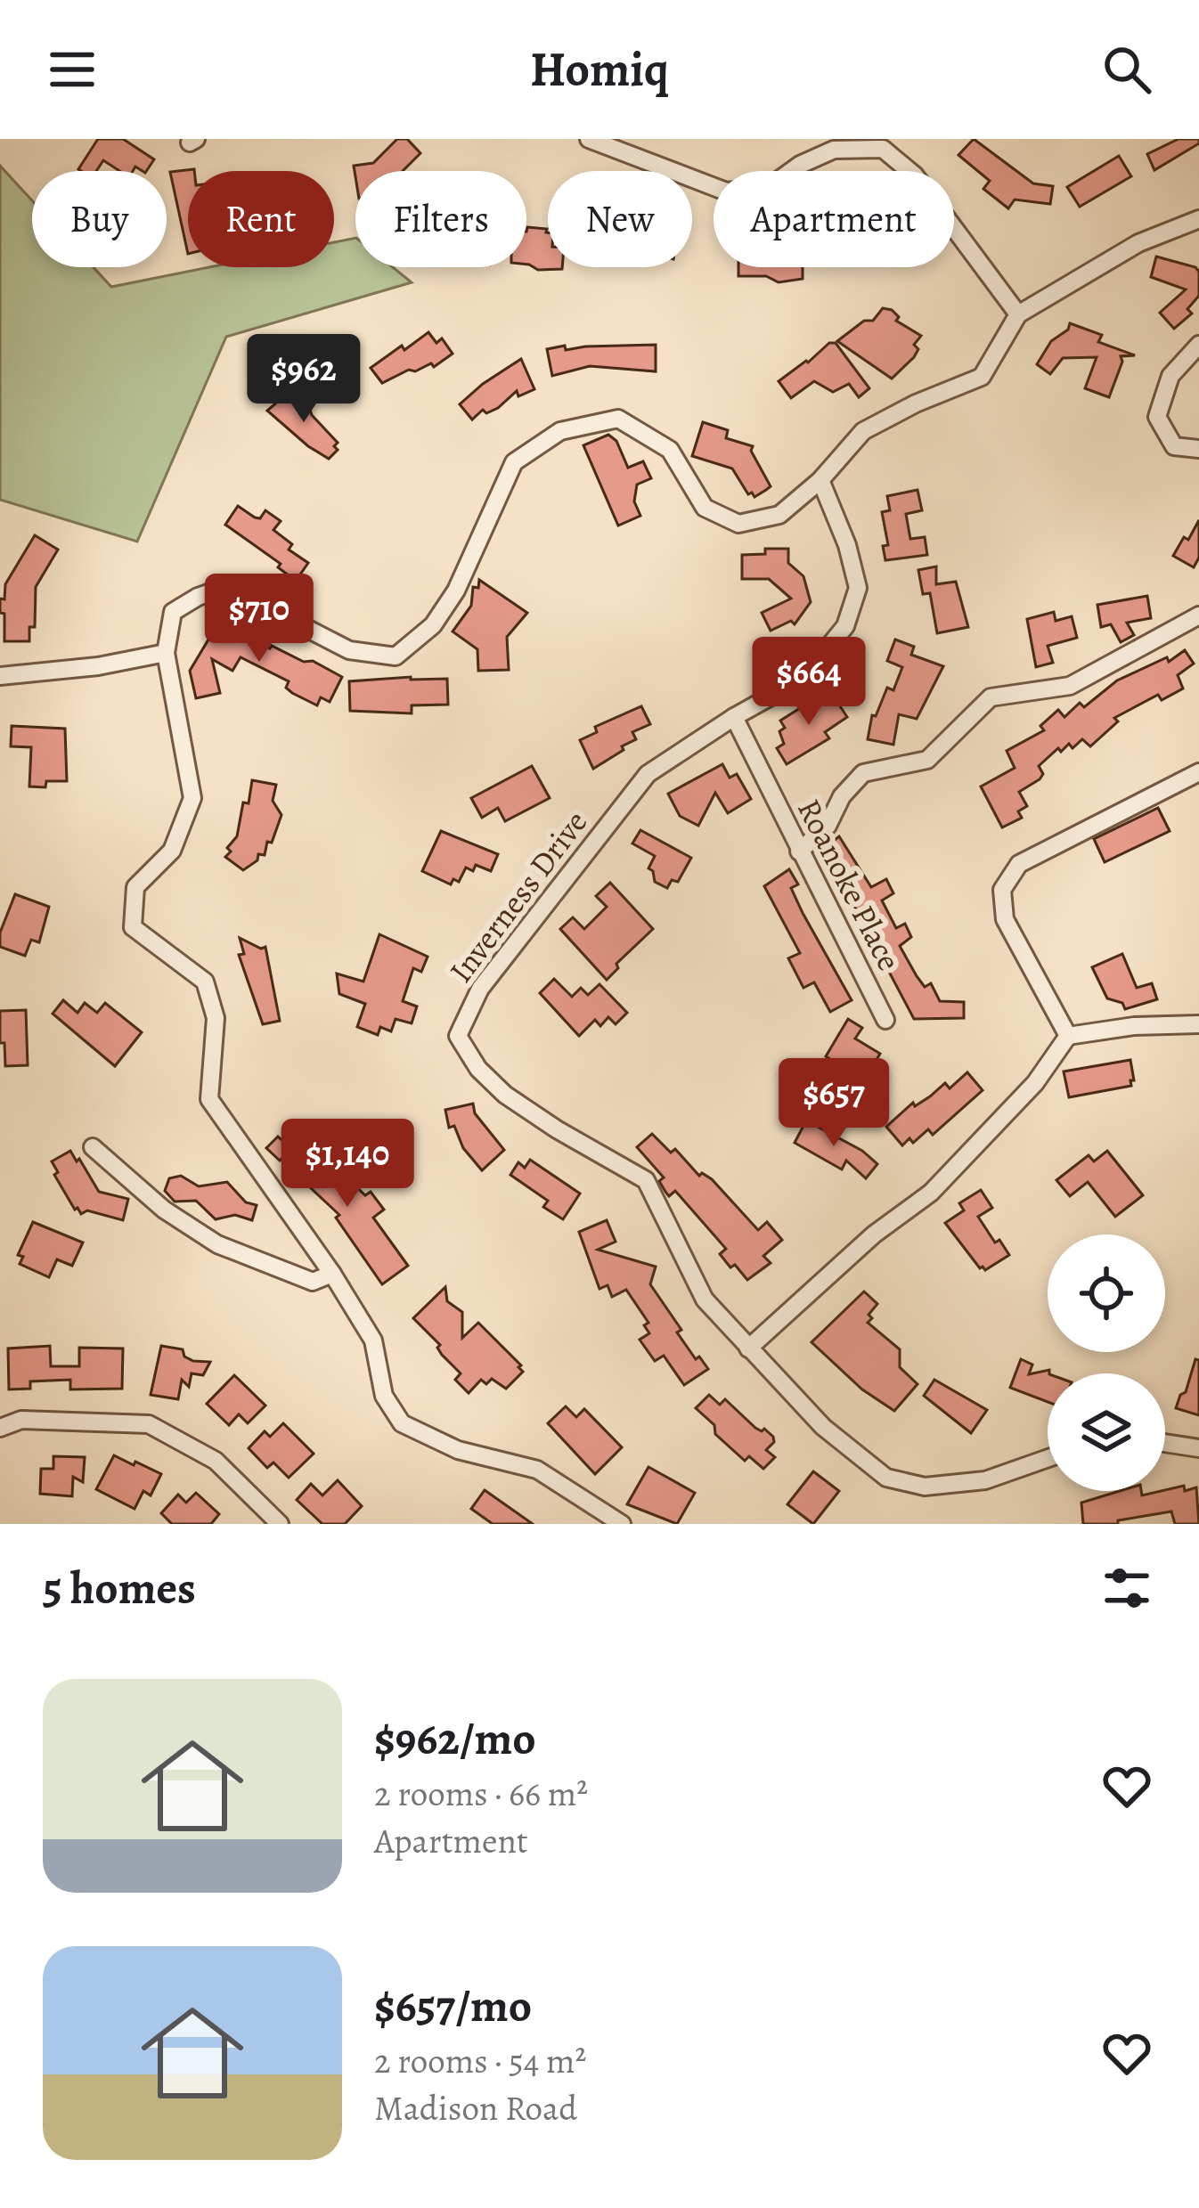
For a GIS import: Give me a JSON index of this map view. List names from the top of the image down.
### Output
{
  "streets": {
    "street": ["Roanoke Place", "Inverness Drive"]
  },
  "crossings": [
    ["Roanoke Place", "Inverness Drive"]
  ],
  "page": {
    "header": "Homiq",
    "chip": [
      "Buy",
      "Rent",
      "Filters",
      "New",
      "Apartment"
    ],
    "price": [
      "$962",
      "$710",
      "$664",
      "$657",
      "$1,140"
    ],
    "heading": "5 homes",
    "list": [
      {
        "name": "$962/mo",
        "note": "2 rooms · 66 m² · Apartment"
      },
      {
        "name": "$657/mo",
        "note": "2 rooms · 54 m² · Madison Road"
      }
    ]
  }
}
